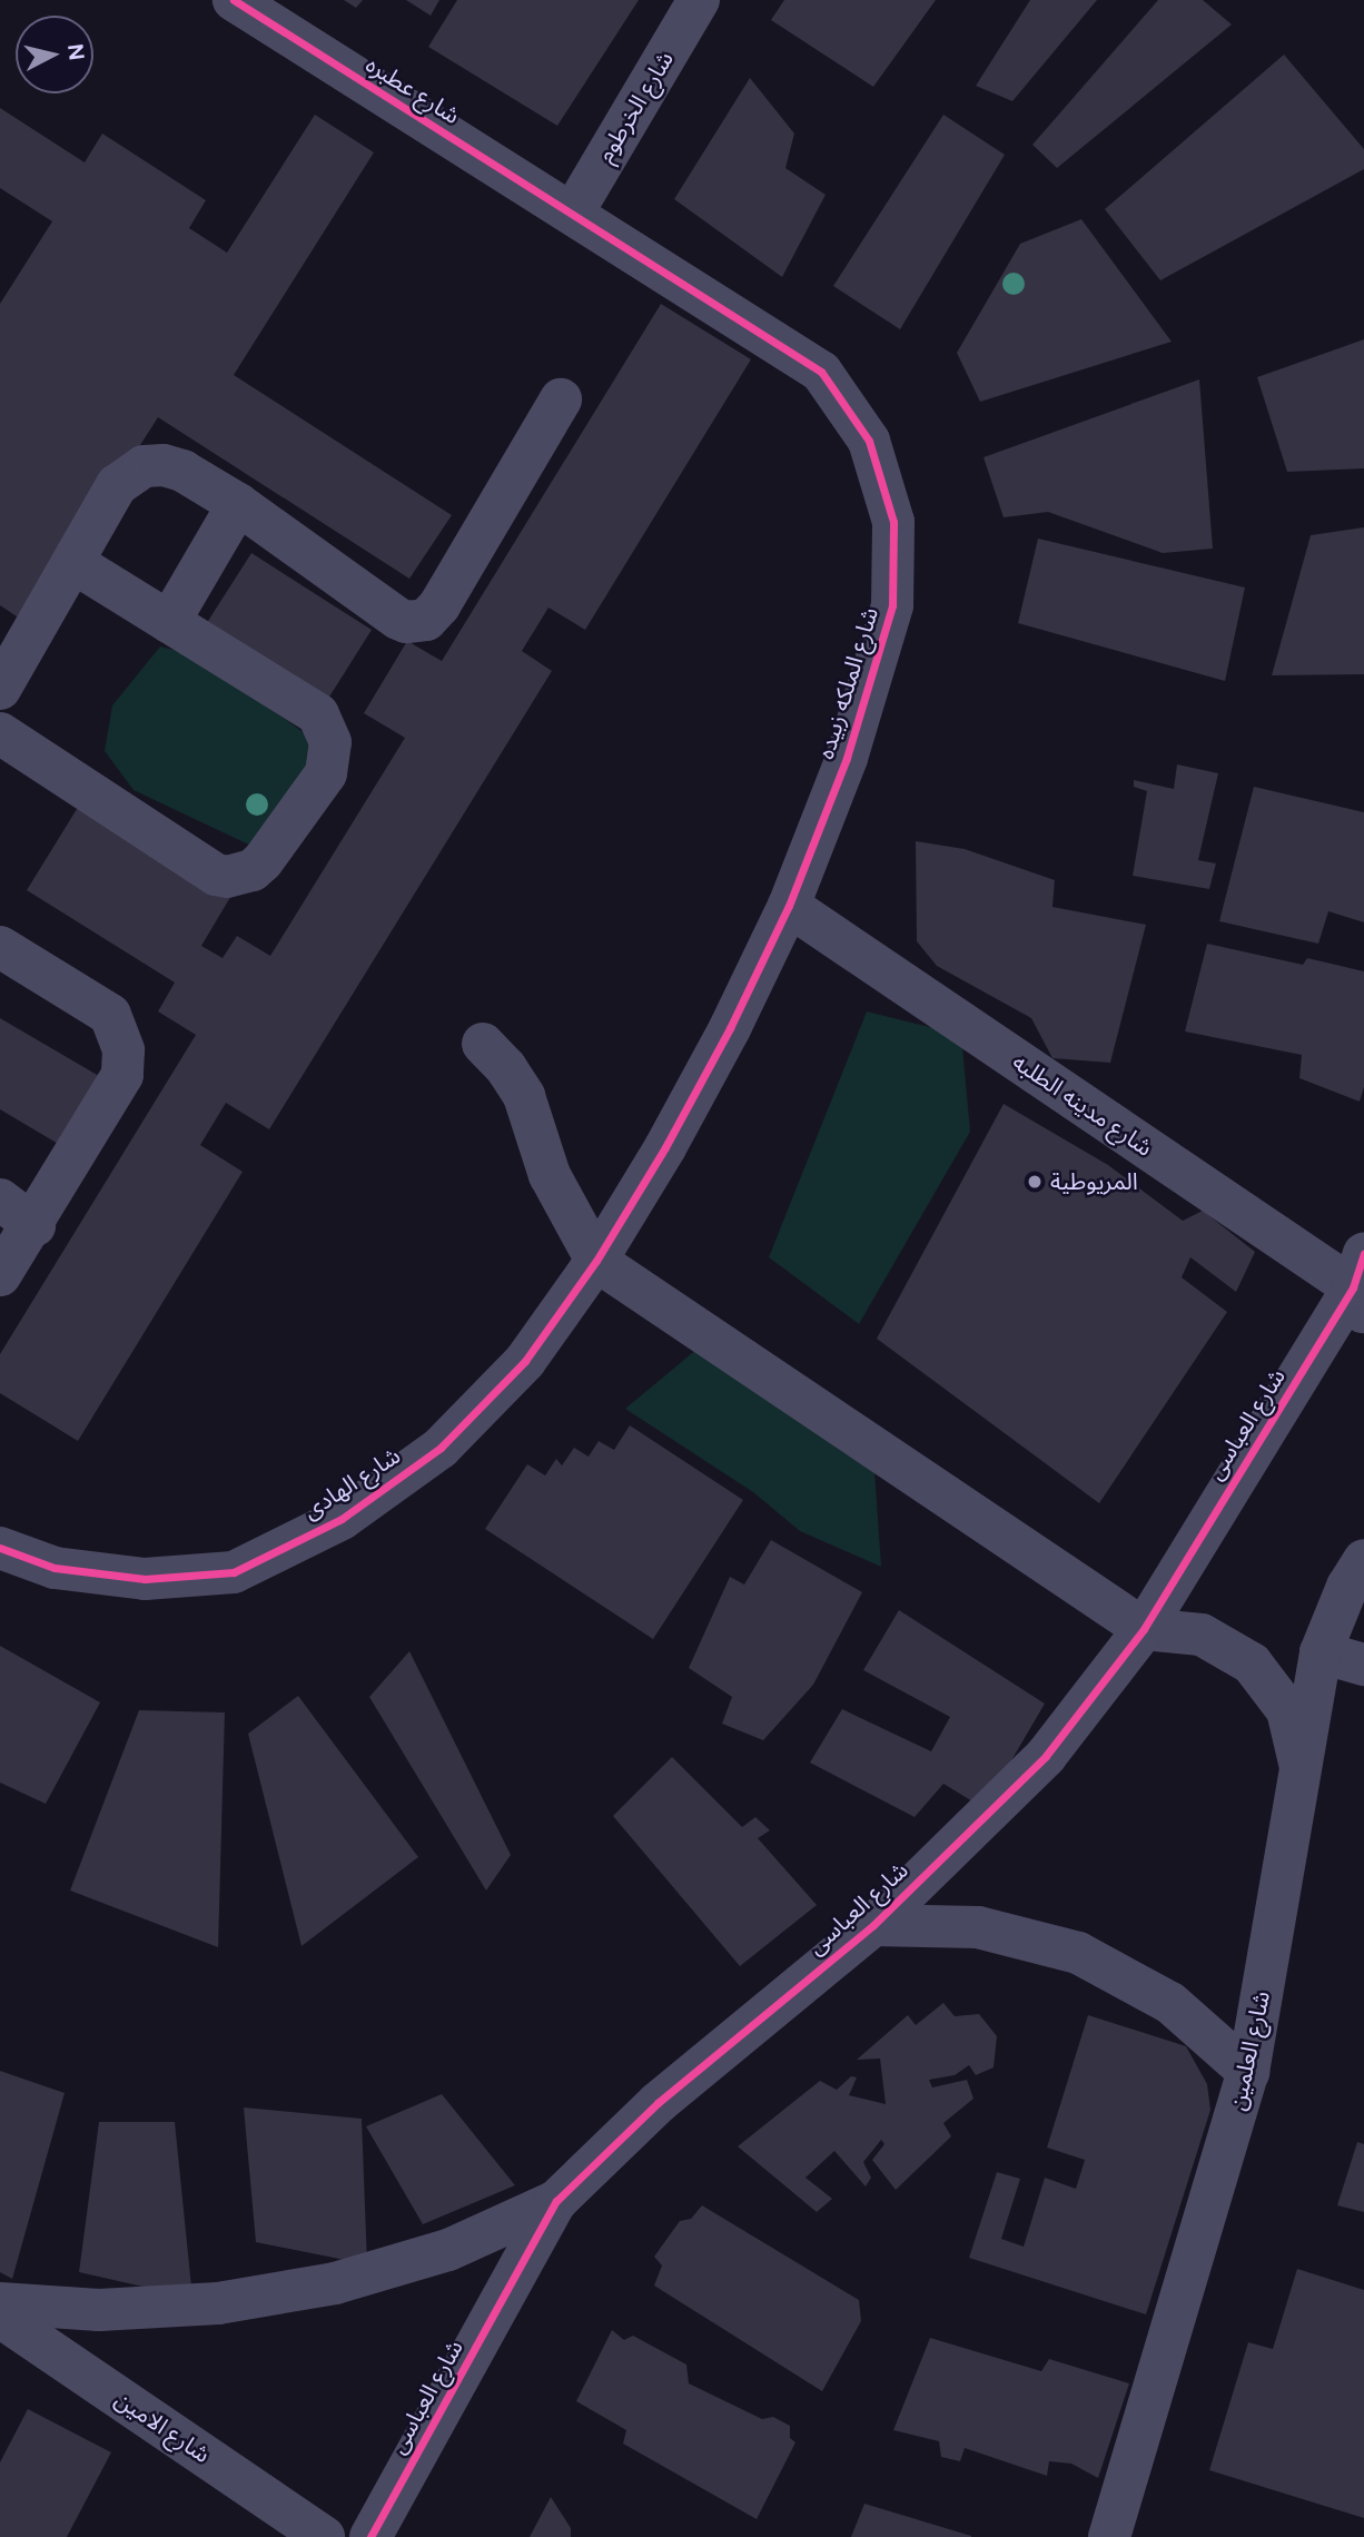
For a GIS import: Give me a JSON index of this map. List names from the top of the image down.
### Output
{
  "streets": {
    "street": [
      "شارع عطبره",
      "شارع الخرطوم",
      "شارع الملكه زبيده",
      "شارع مدينه الطلبه",
      "شارع العباسى",
      "شارع الهادى",
      "شارع العلمين",
      "شارع الامين"
    ]
  },
  "crossings": [
    ["شارع عطبره", "شارع الخرطوم"],
    ["شارع عطبره", "شارع الملكه زبيده"],
    ["شارع الخرطوم", "شارع الملكه زبيده"],
    ["شارع الملكه زبيده", "شارع مدينه الطلبه"],
    ["شارع الملكه زبيده", "شارع الهادى"],
    ["شارع مدينه الطلبه", "شارع العباسى"]
  ],
  "places": ["المريوطية"],
  "north": "right"
}
